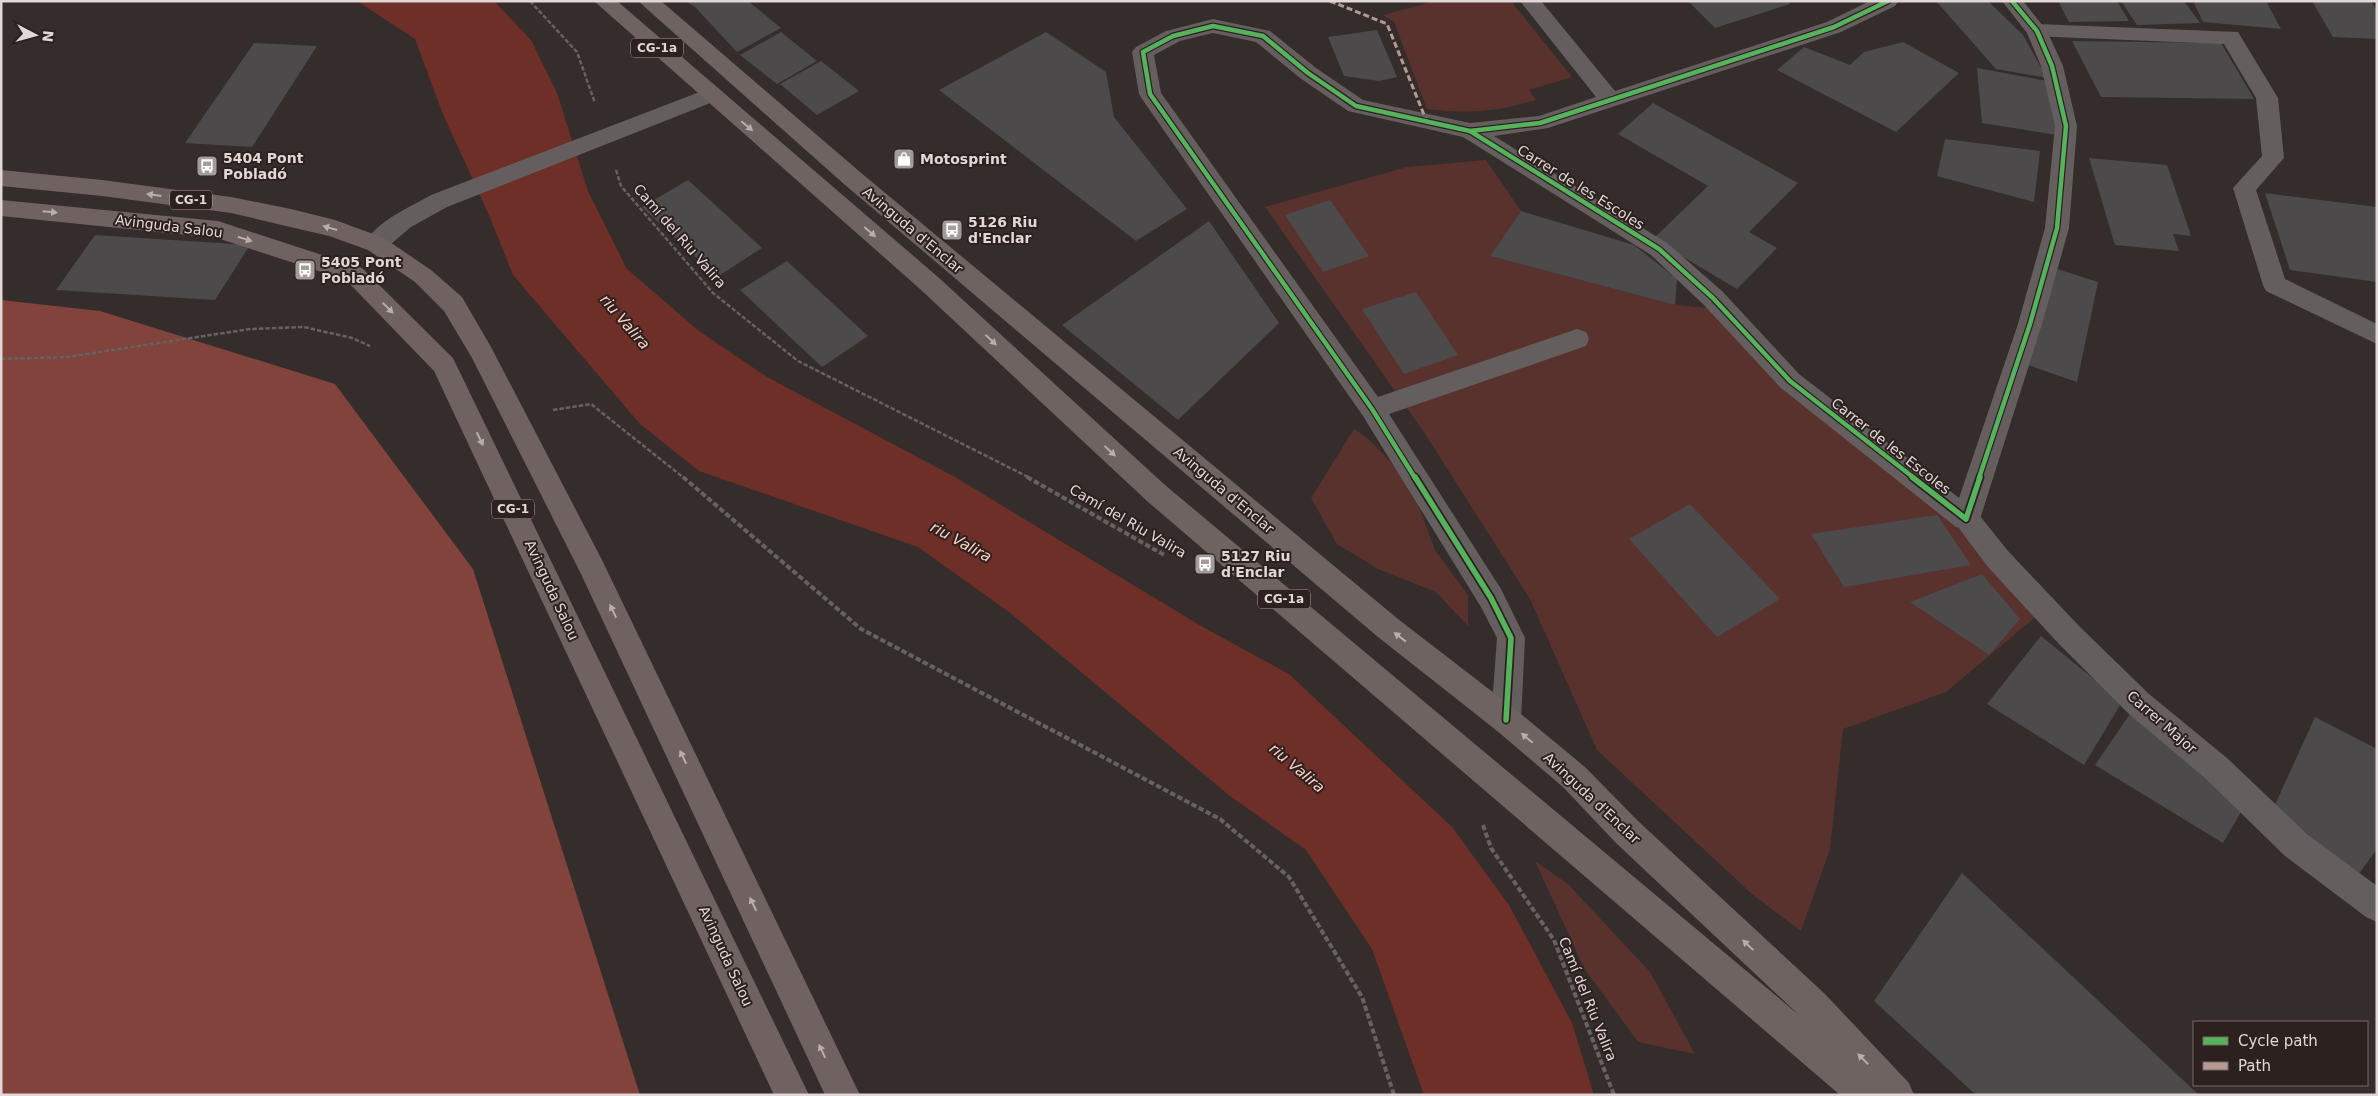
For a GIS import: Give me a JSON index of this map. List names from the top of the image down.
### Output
{
  "streets": {
    "highway": ["CG-1", "Avinguda Salou"],
    "main road": ["CG-1a", "Avinguda d'Enclar"],
    "street": ["Carrer de les Escoles", "Carrer Major"],
    "path": ["Camí del Riu Valira"]
  },
  "crossings": [
    ["CG-1a", "Avinguda d'Enclar"],
    ["Carrer de les Escoles", "Avinguda d'Enclar"],
    ["Carrer de les Escoles", "Carrer Major"]
  ],
  "water": ["riu Valira"],
  "places": {
    "shop": ["Motosprint"],
    "bus stop": [
      "5404 Pont Pobladó",
      "5126 Riu d'Enclar",
      "5405 Pont Pobladó",
      "5127 Riu d'Enclar"
    ]
  },
  "legend": ["Cycle path", "Path"],
  "north": "right"
}
